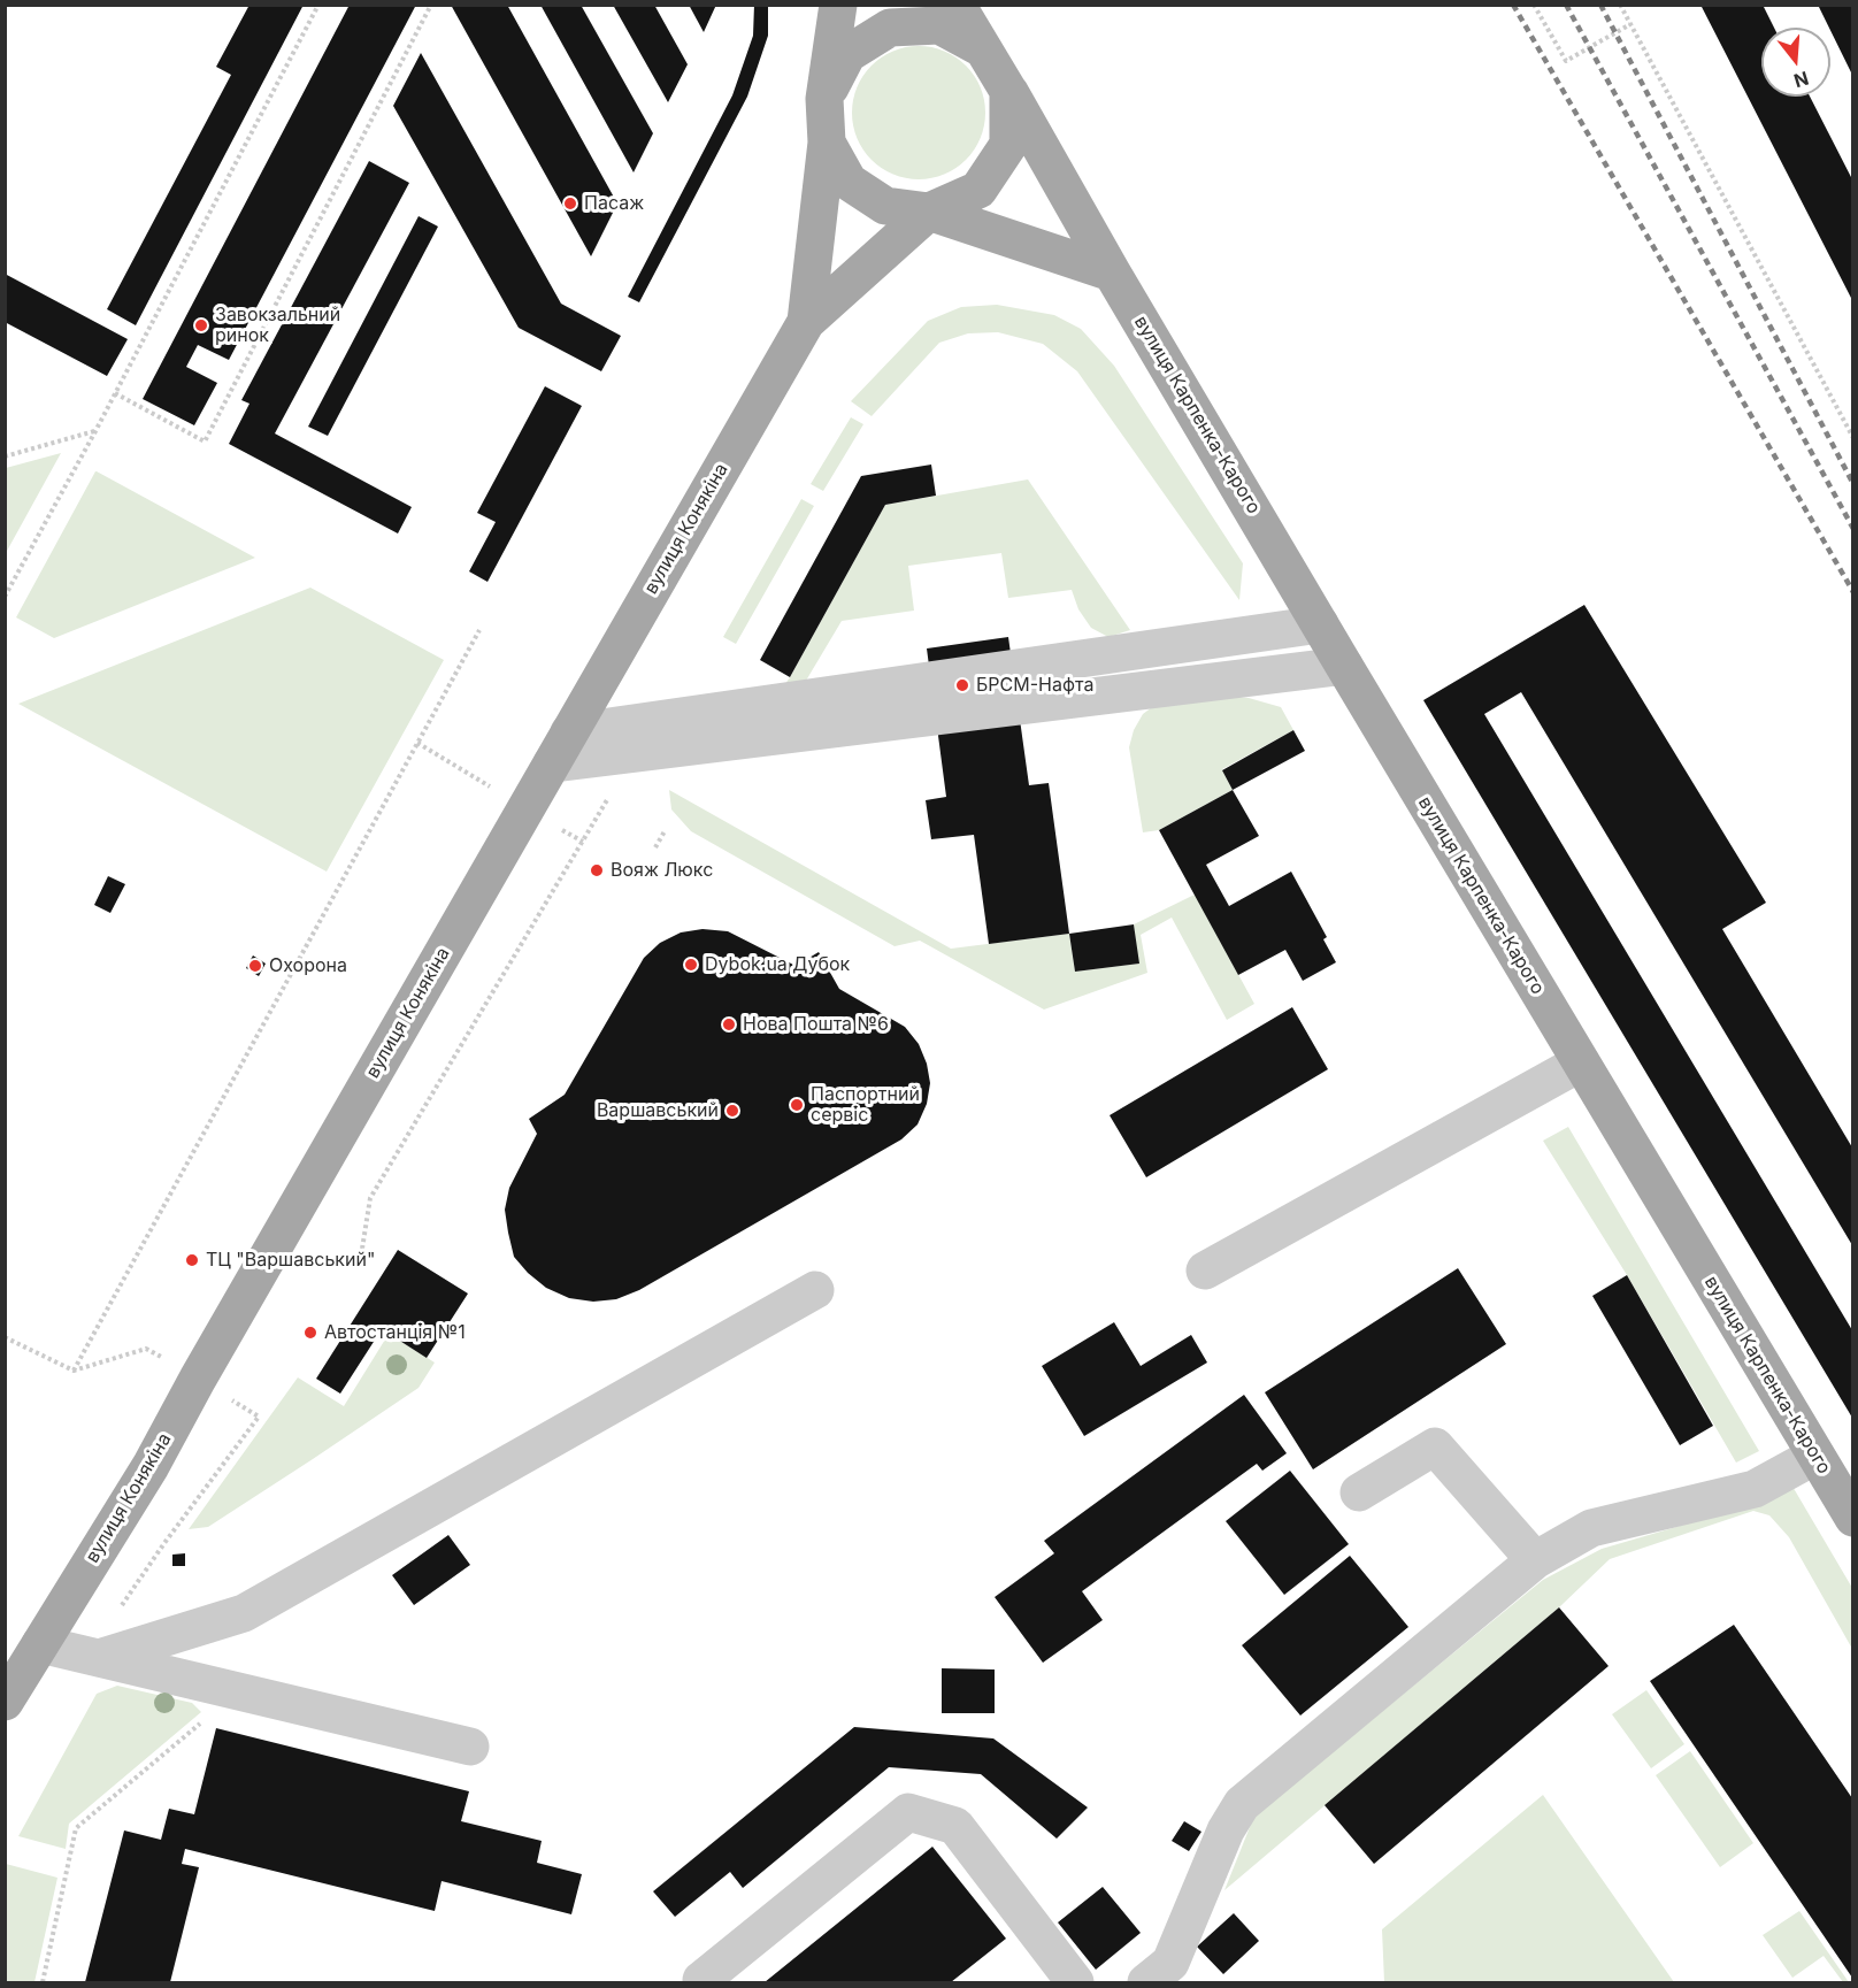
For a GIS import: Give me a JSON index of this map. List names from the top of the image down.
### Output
{
  "streets": {
    "main road": ["вулиця Карпенка-Карого", "вулиця Конякіна"]
  },
  "places": [
    "Пасаж",
    "Завокзальний ринок",
    "БРСМ-Нафта",
    "Вояж Люкс",
    "Dybok.ua Дубок",
    "Охорона",
    "Нова Пошта №6",
    "Паспортний сервіс",
    "Варшавський",
    "ТЦ \"Варшавський\"",
    "Автостанція №1"
  ],
  "north": "bottom"
}
